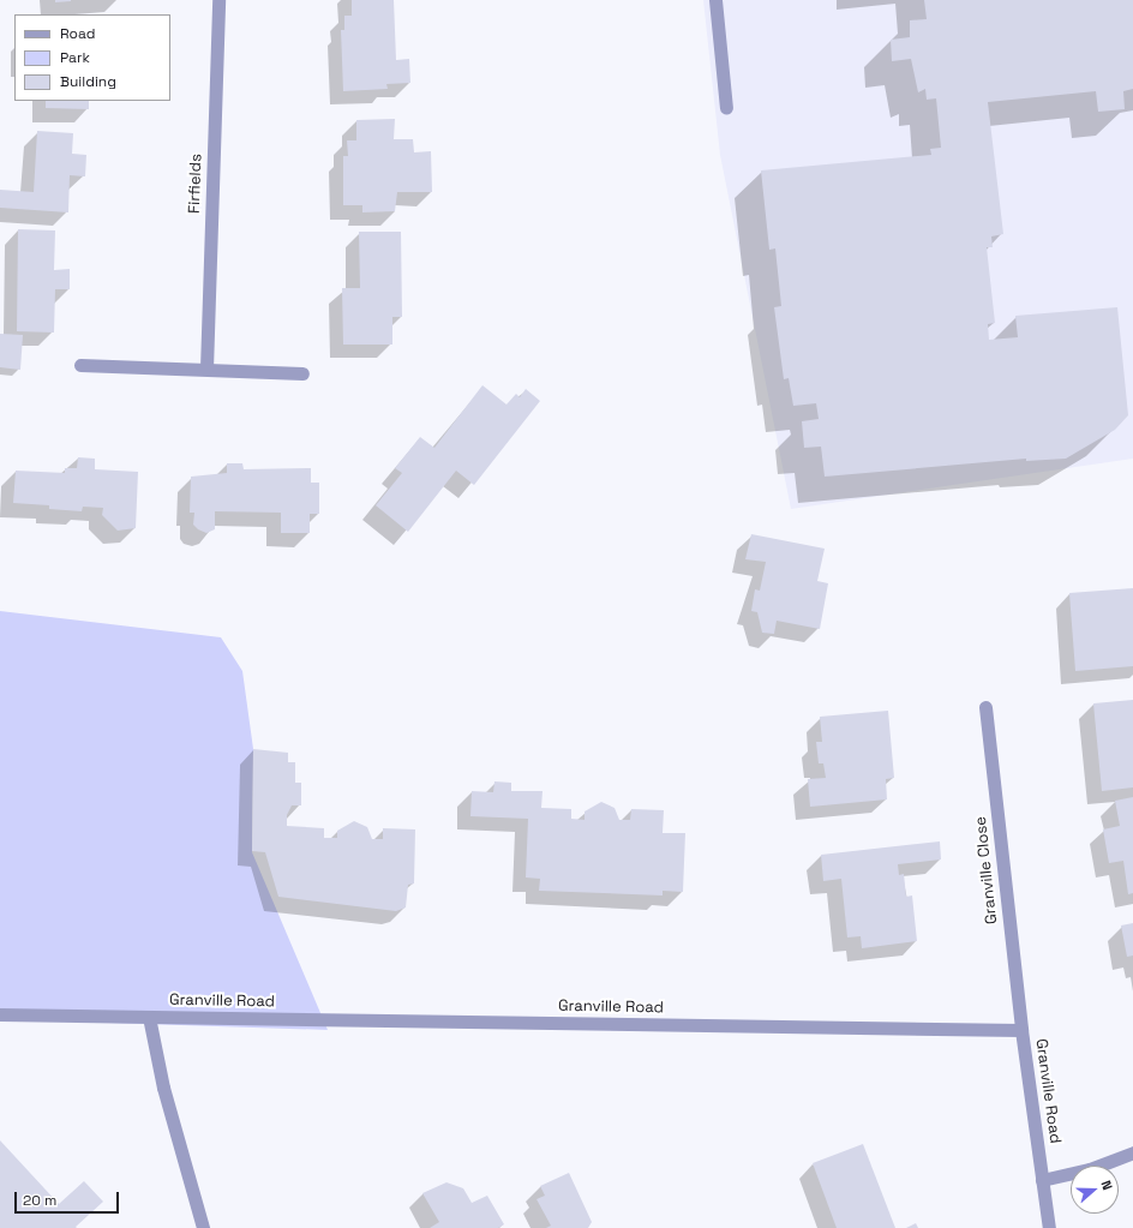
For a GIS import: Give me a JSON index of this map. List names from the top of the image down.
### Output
{
  "streets": {
    "street": ["Firfields", "Granville Close", "Granville Road"]
  },
  "crossings": [
    ["Granville Close", "Granville Road"]
  ],
  "legend": ["Road", "Park", "Building"],
  "scale_bar": "20 m",
  "north": "right"
}
